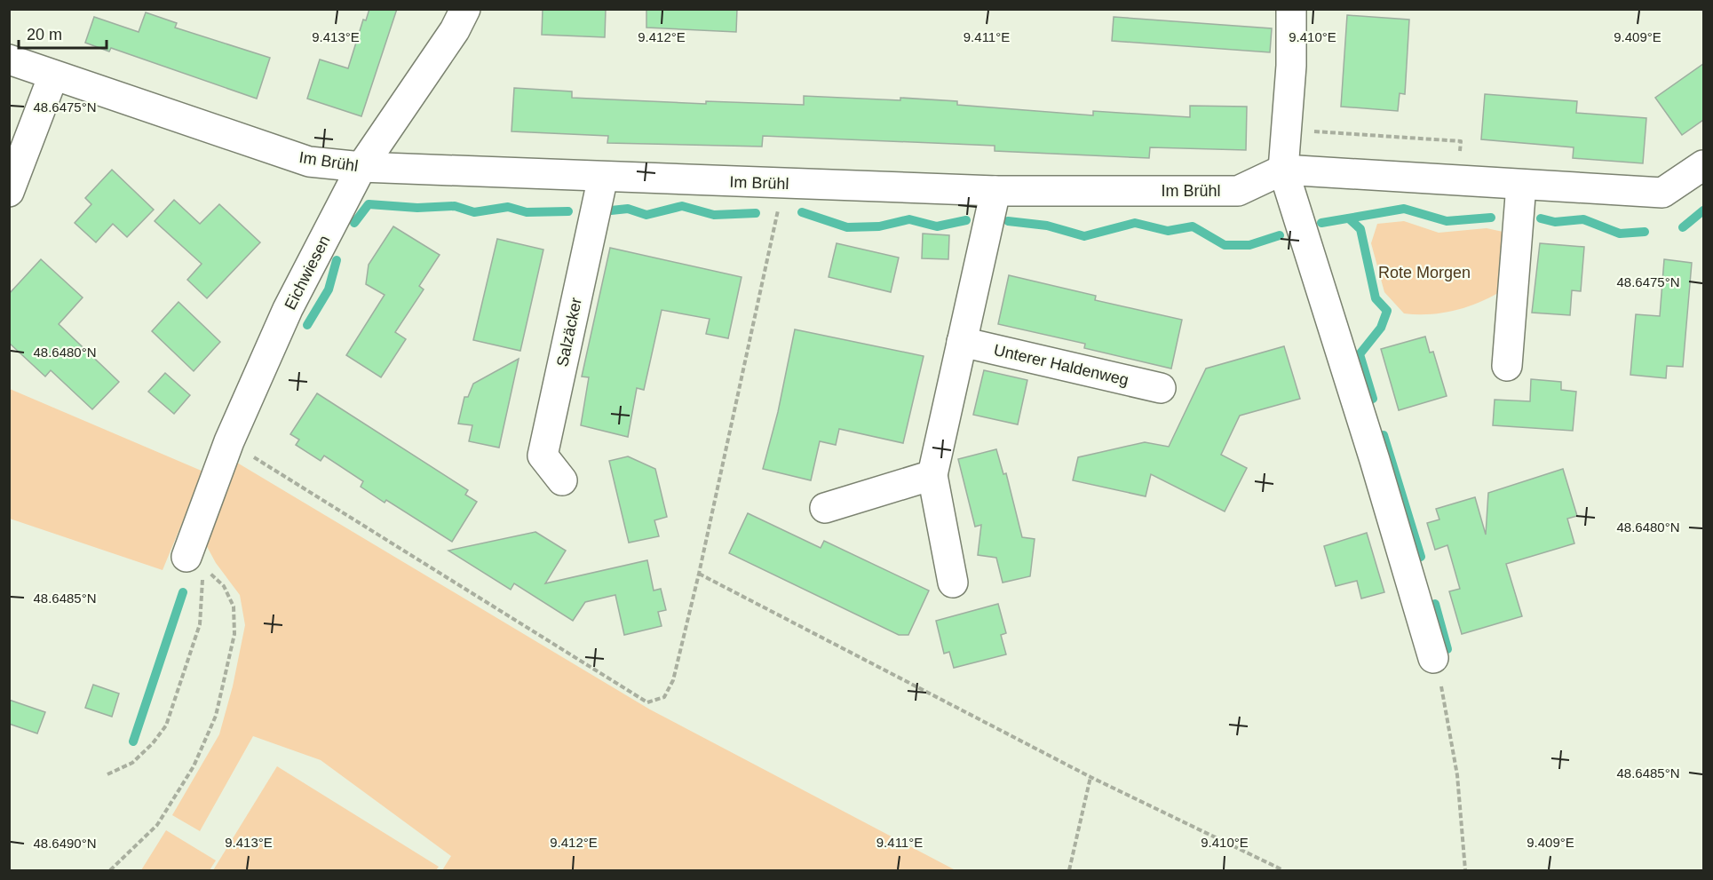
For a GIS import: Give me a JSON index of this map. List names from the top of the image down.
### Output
{
  "streets": {
    "street": [
      "Im Brühl",
      "Eichwiesen",
      "Salzäcker",
      "Unterer Haldenweg"
    ]
  },
  "crossings": [
    ["Im Brühl", "Eichwiesen"],
    ["Im Brühl", "Salzäcker"]
  ],
  "parks": ["Rote Morgen"],
  "scale_bar": "20 m",
  "coordinates": [
    "9.413°E",
    "9.412°E",
    "9.411°E",
    "9.410°E",
    "9.409°E",
    "48.6475°N",
    "48.6480°N",
    "48.6485°N",
    "48.6490°N"
  ]
}
